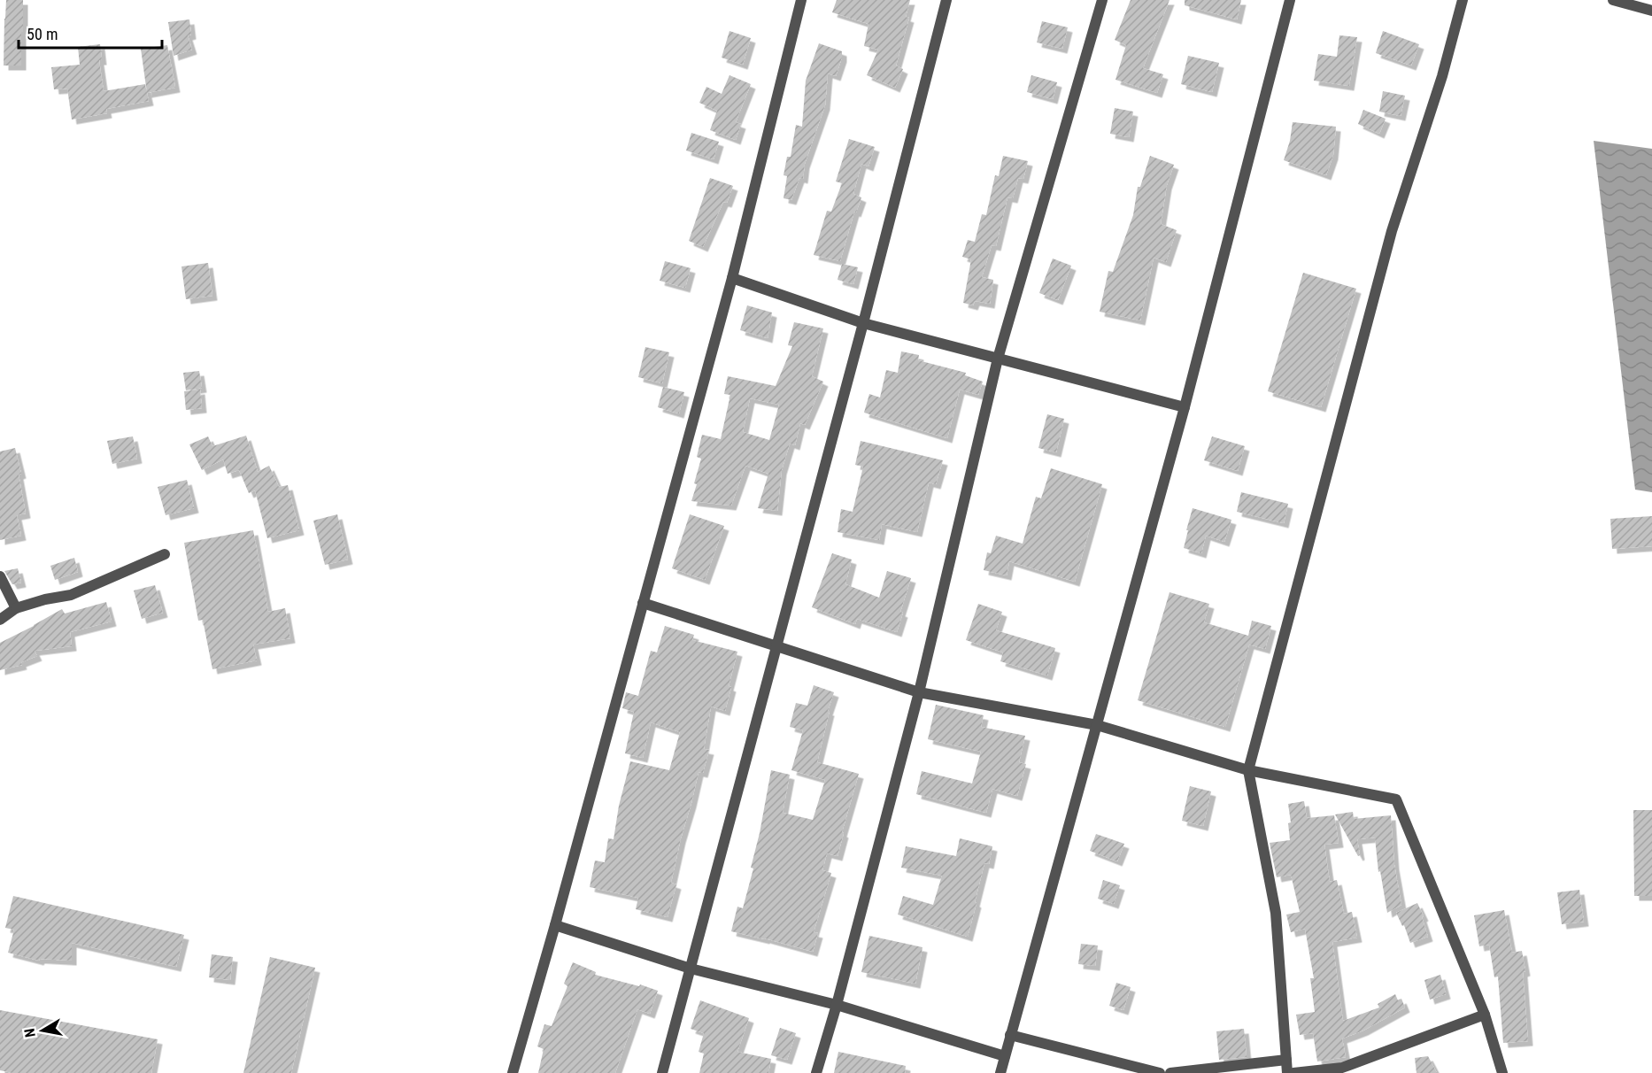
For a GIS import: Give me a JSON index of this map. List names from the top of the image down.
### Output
{
  "scale_bar": "50 m",
  "north": "left"
}
